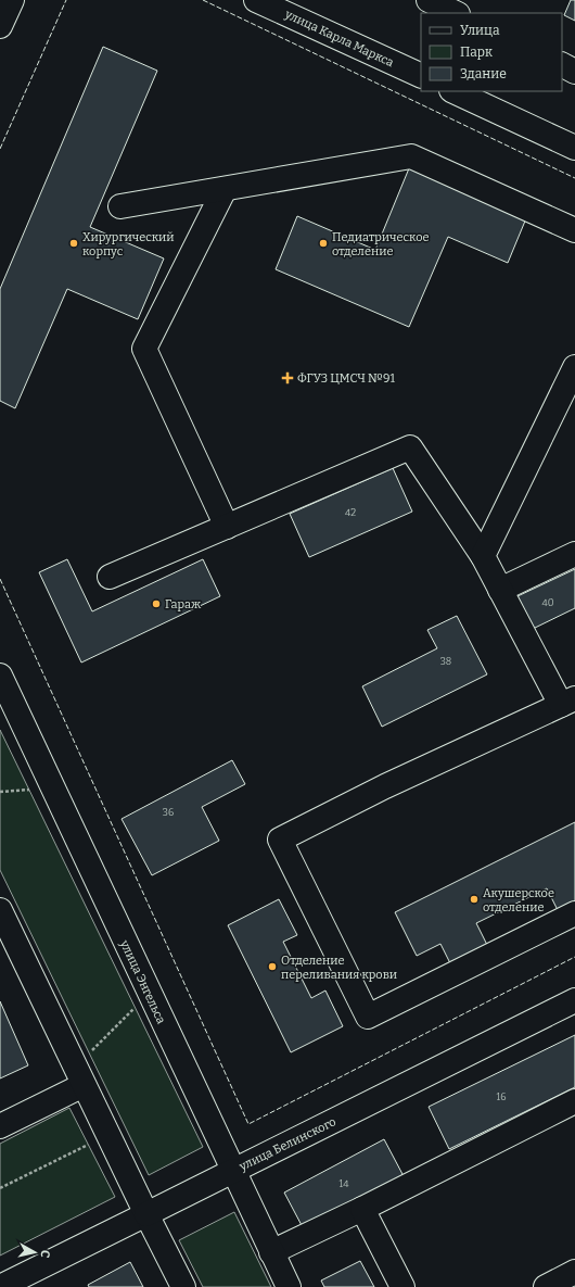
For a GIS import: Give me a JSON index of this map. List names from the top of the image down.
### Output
{
  "streets": {
    "main road": ["улица Карла Маркса", "улица Энгельса", "улица Белинского"]
  },
  "crossings": [
    ["улица Энгельса", "улица Белинского"]
  ],
  "places": {
    "other": [
      "Хирургический корпус",
      "Педиатрическое отделение",
      "Гараж",
      "Акушерское отделение",
      "Отделение переливания крови"
    ],
    "health": ["ФГУЗ ЦМСЧ №91"]
  },
  "house_numbers": [
    "42",
    "40",
    "38",
    "36",
    "16",
    "14"
  ],
  "legend": ["Улица", "Парк", "Здание"],
  "north": "right"
}
